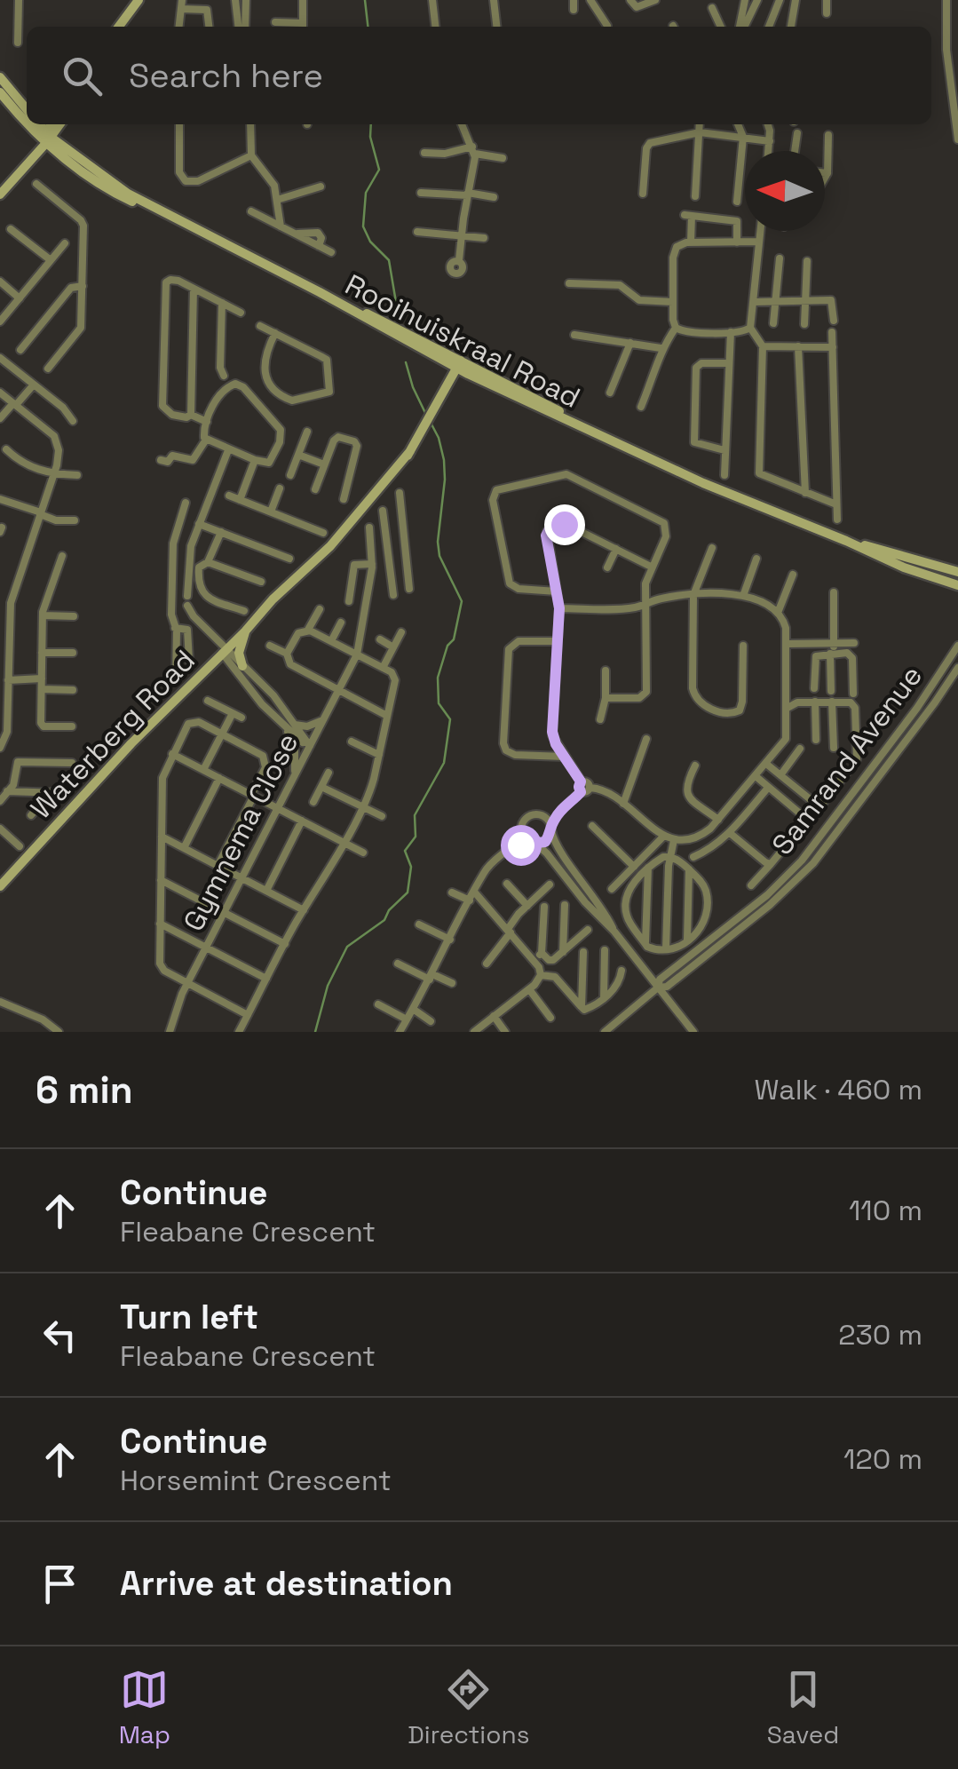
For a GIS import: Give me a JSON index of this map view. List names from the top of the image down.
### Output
{
  "streets": {
    "main road": ["Rooihuiskraal Road", "Waterberg Road"],
    "street": ["Samrand Avenue", "Gymnema Close"]
  },
  "crossings": [
    ["Rooihuiskraal Road", "Waterberg Road"]
  ],
  "north": "left",
  "page": {
    "search": "Search here",
    "heading": ["6 min", "Walk · 460 m"],
    "list": [
      ["Continue", "Fleabane Crescent", "110 m"],
      ["Turn left", "Fleabane Crescent", "230 m"],
      ["Continue", "Horsemint Crescent", "120 m"],
      "Arrive at destination"
    ],
    "nav": ["Map", "Directions", "Saved"]
  }
}
